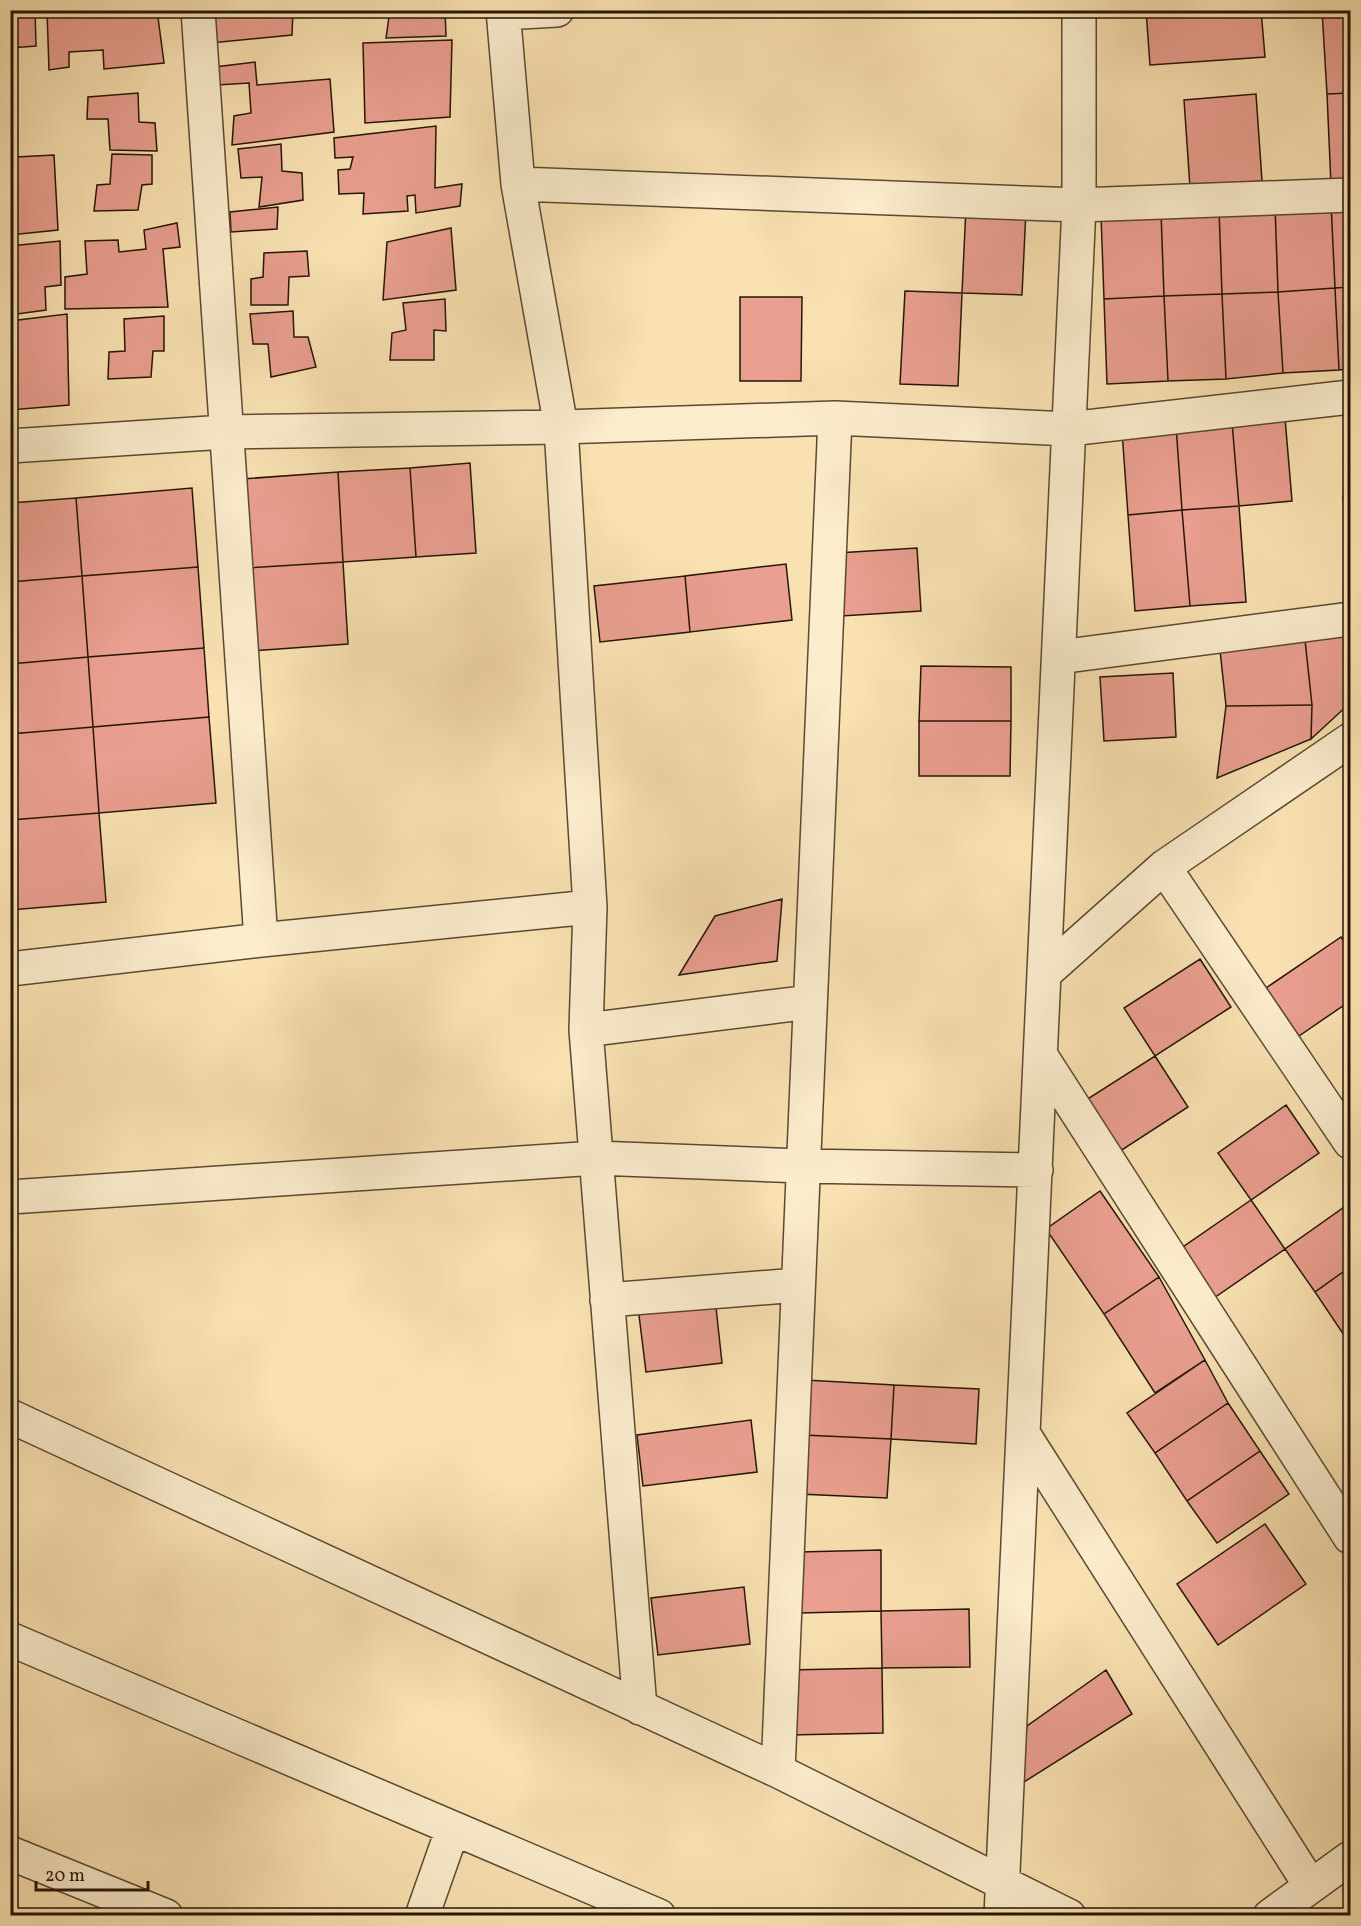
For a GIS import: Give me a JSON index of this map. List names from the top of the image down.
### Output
{
  "scale_bar": "20 m"
}
